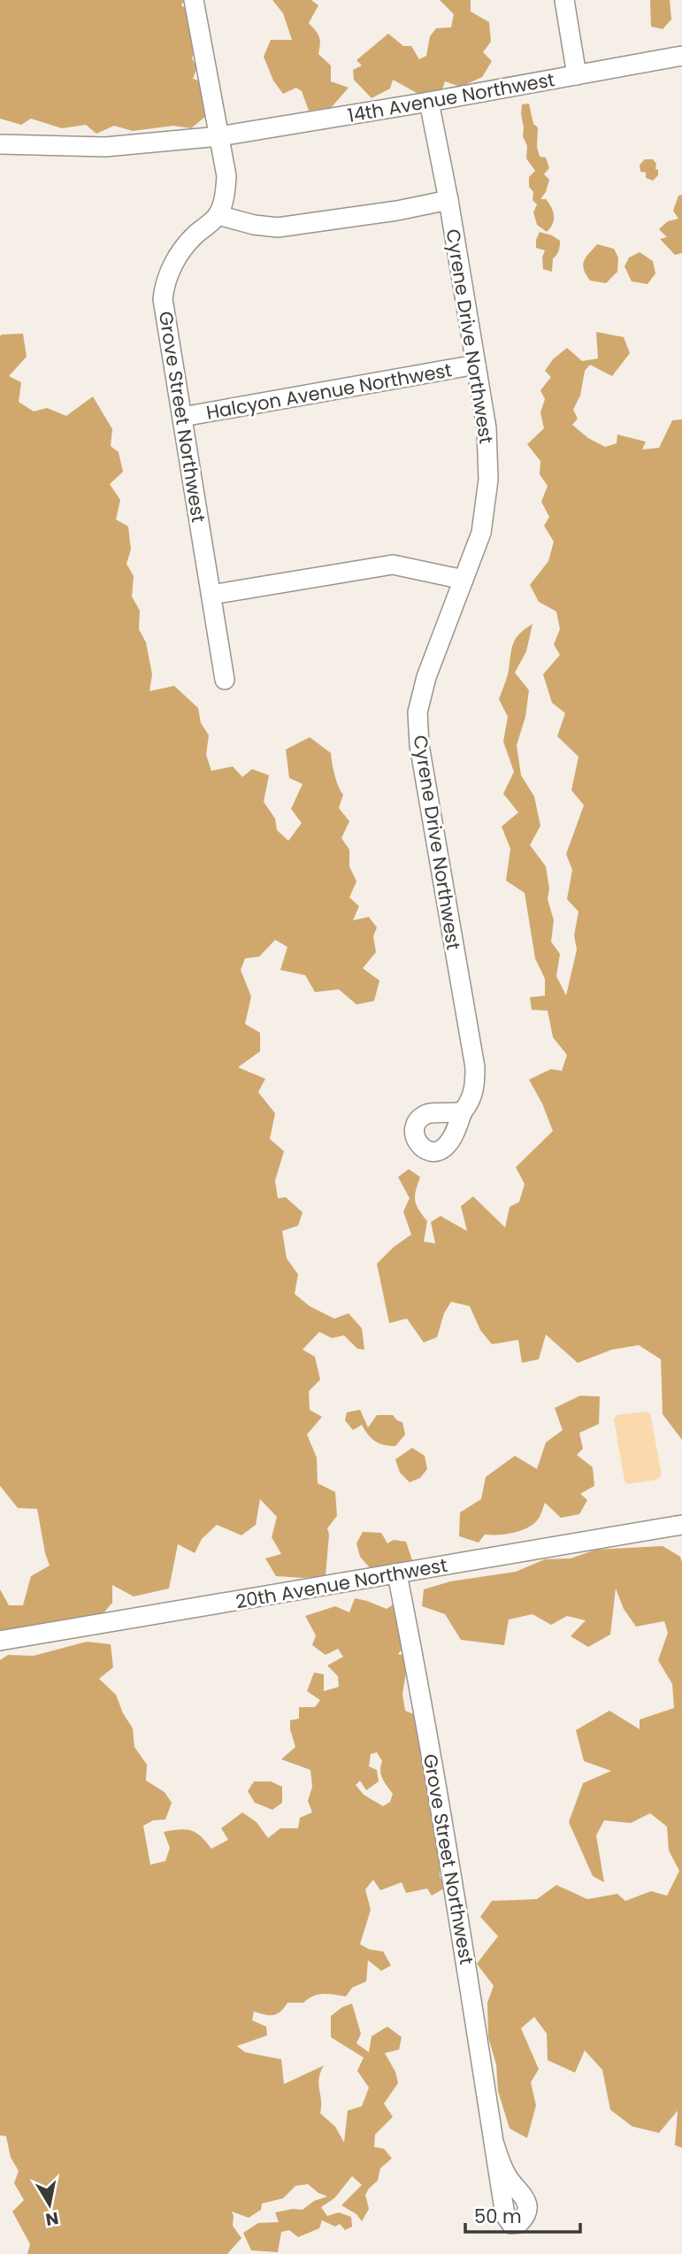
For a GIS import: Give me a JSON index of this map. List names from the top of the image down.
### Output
{
  "streets": {
    "street": [
      "14th Avenue Northwest",
      "Cyrene Drive Northwest",
      "Halcyon Avenue Northwest",
      "Grove Street Northwest",
      "20th Avenue Northwest"
    ]
  },
  "crossings": [
    ["14th Avenue Northwest", "Cyrene Drive Northwest"],
    ["Cyrene Drive Northwest", "Halcyon Avenue Northwest"],
    ["Halcyon Avenue Northwest", "Grove Street Northwest"],
    ["Grove Street Northwest", "20th Avenue Northwest"]
  ],
  "scale_bar": "50 m",
  "north": "bottom"
}
